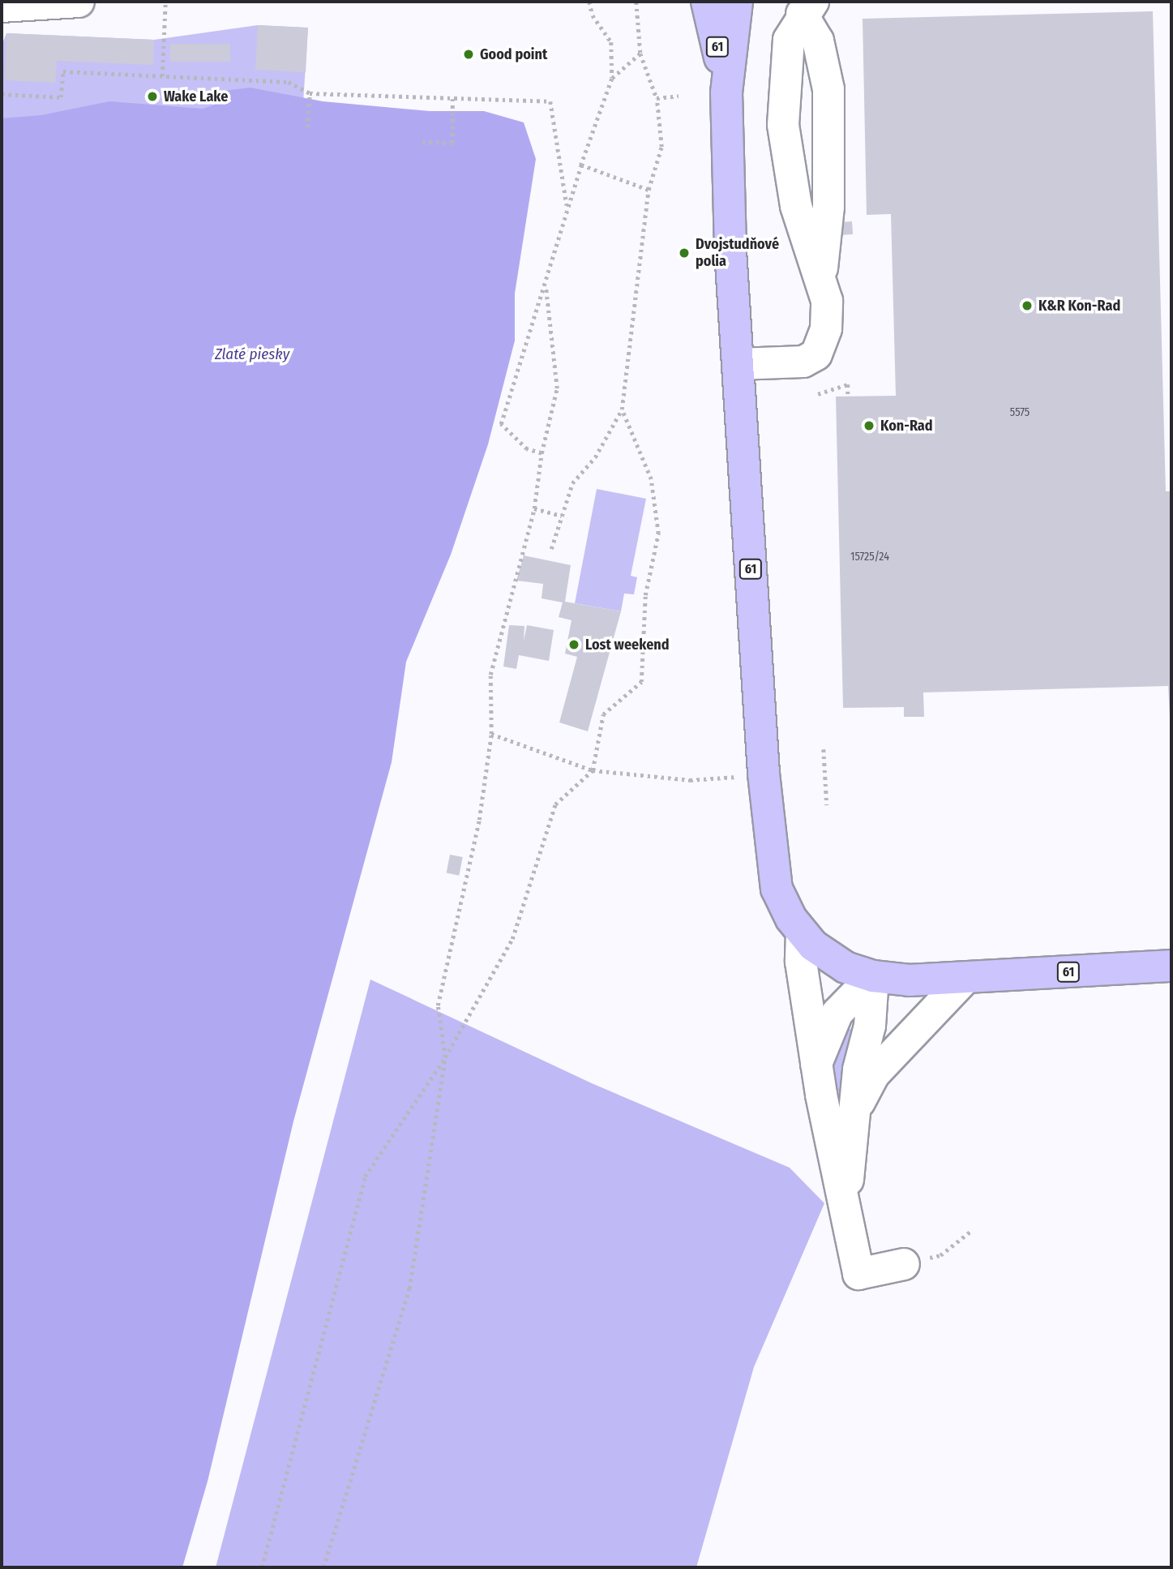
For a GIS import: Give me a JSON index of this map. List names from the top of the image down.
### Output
{
  "streets": {
    "main road": ["61"]
  },
  "water": ["Zlaté piesky"],
  "places": [
    "Good point",
    "Wake Lake",
    "Dvojstudňové polia",
    "K&R Kon-Rad",
    "Kon-Rad",
    "Lost weekend"
  ],
  "house_numbers": ["5575", "15725/24"]
}
